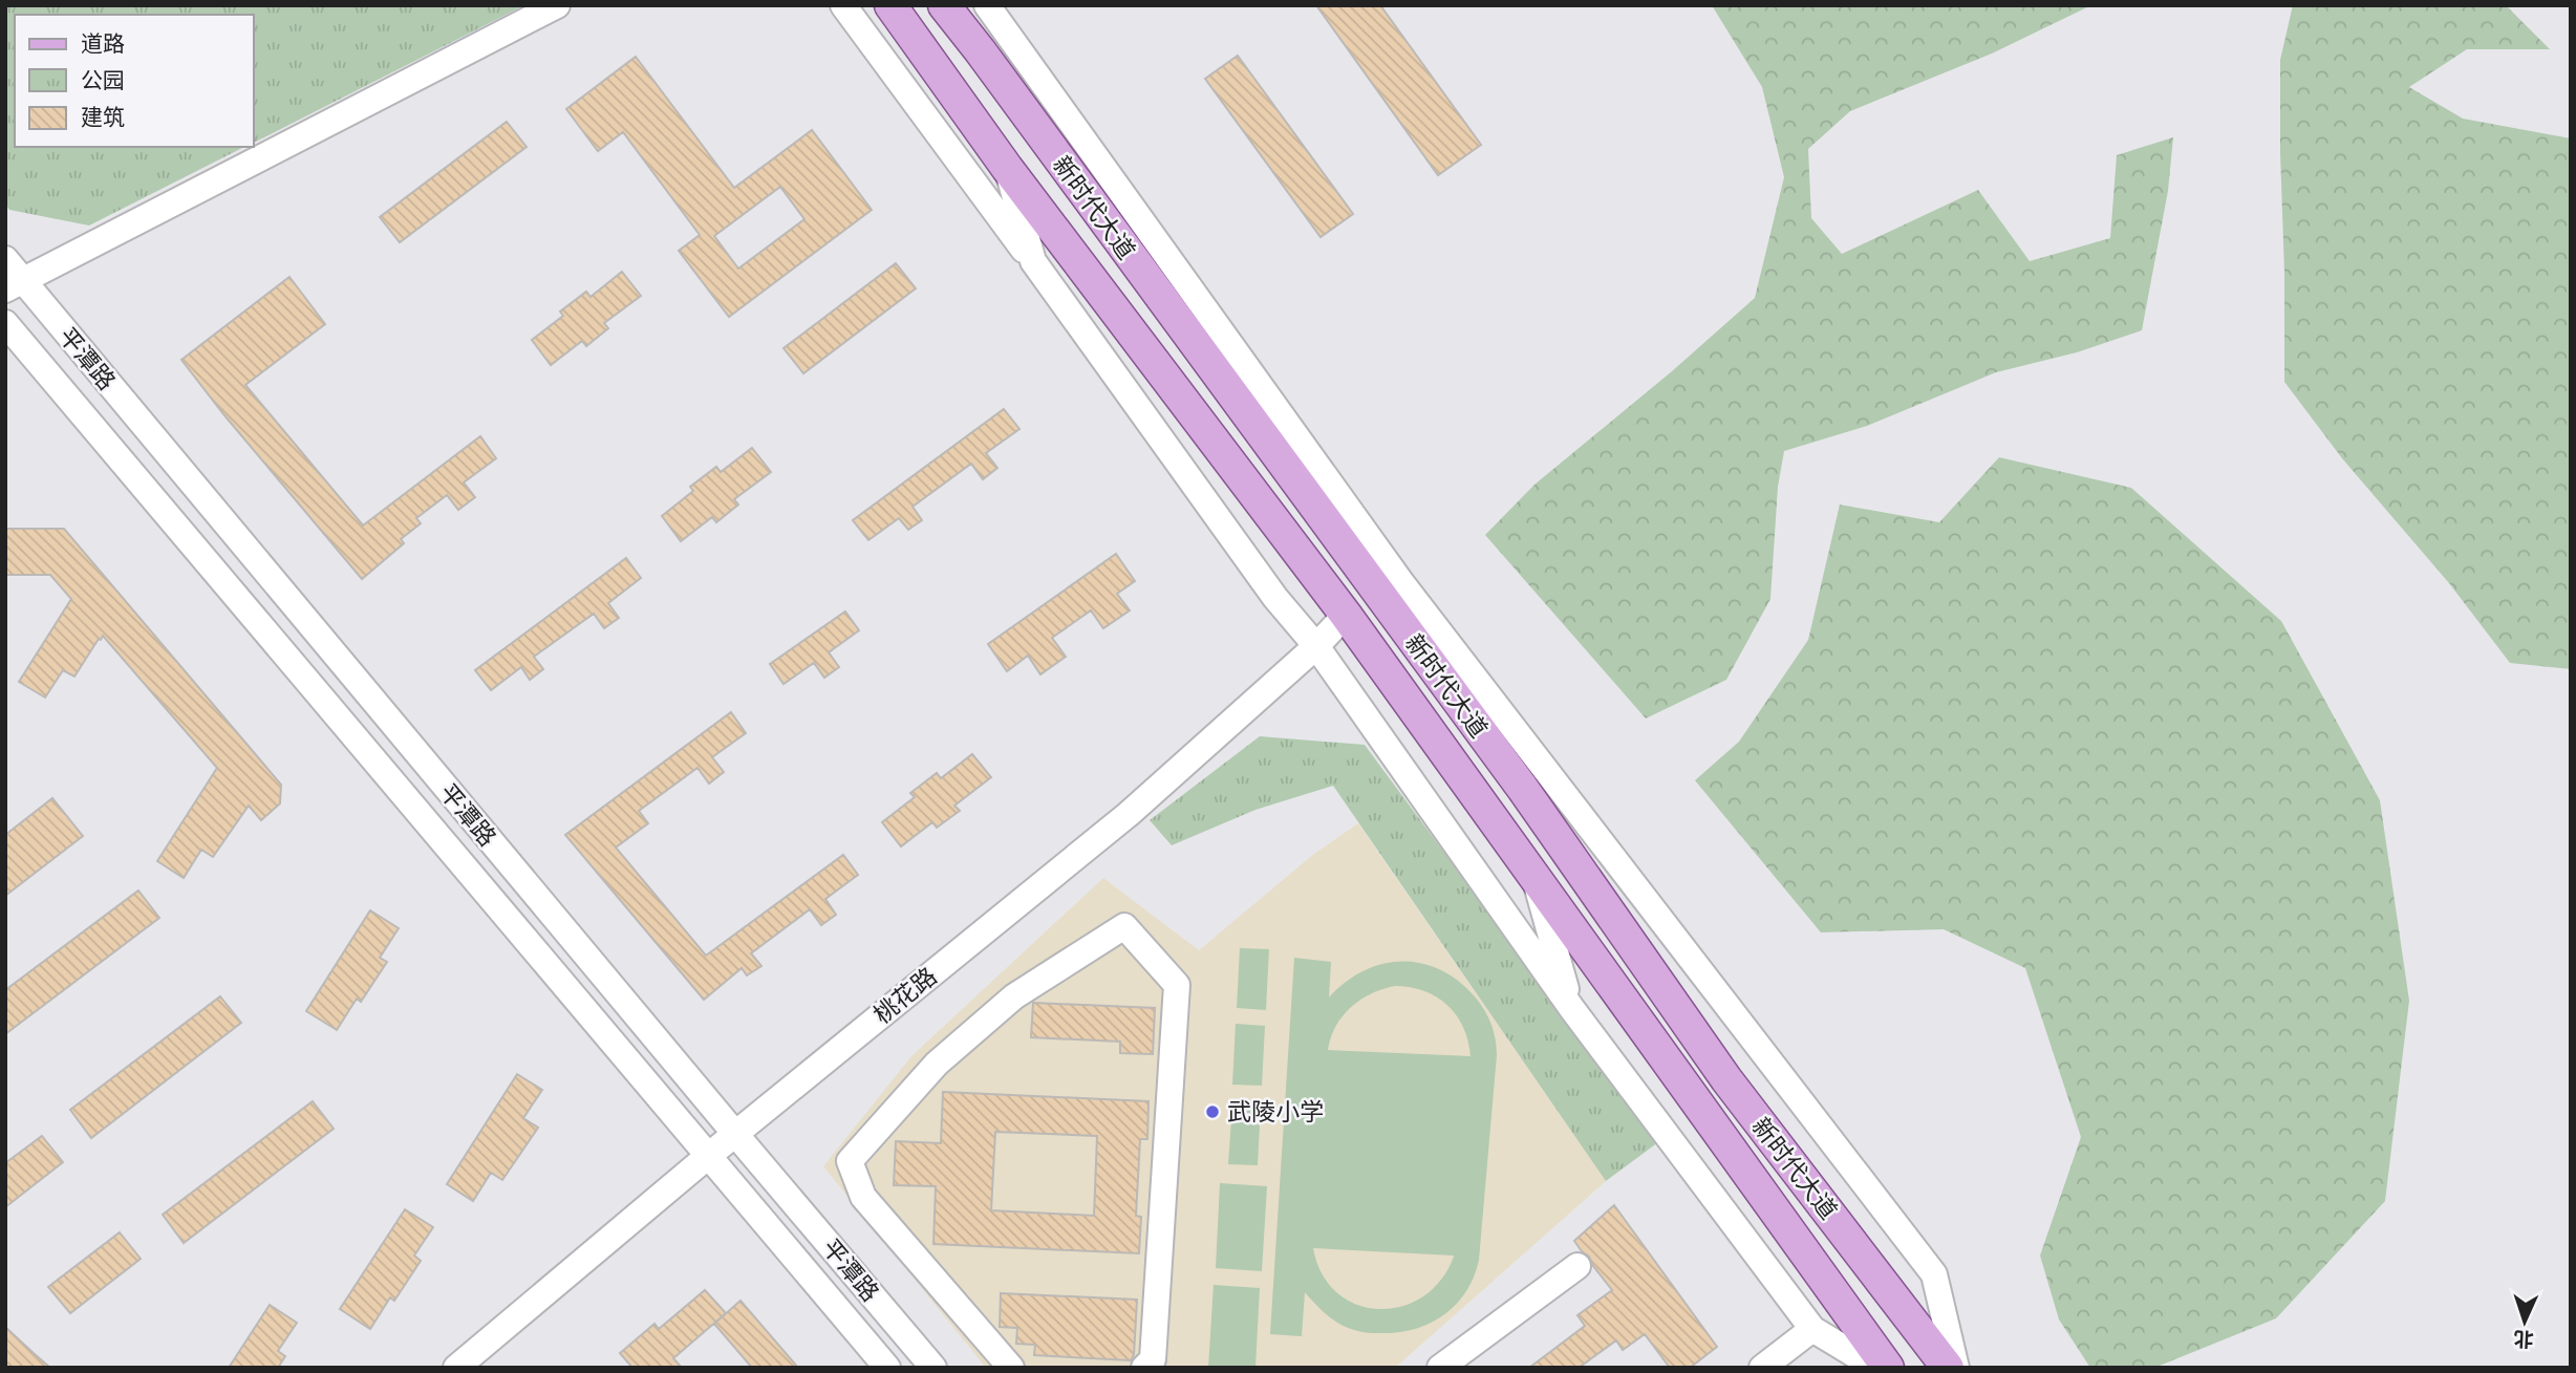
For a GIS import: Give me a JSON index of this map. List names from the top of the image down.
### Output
{
  "streets": {
    "main road": ["新时代大道"],
    "street": ["平潭路", "桃花路"]
  },
  "crossings": [
    ["新时代大道", "桃花路"],
    ["平潭路", "桃花路"]
  ],
  "places": ["武陵小学"],
  "legend": ["道路", "公园", "建筑"],
  "north": "bottom"
}
